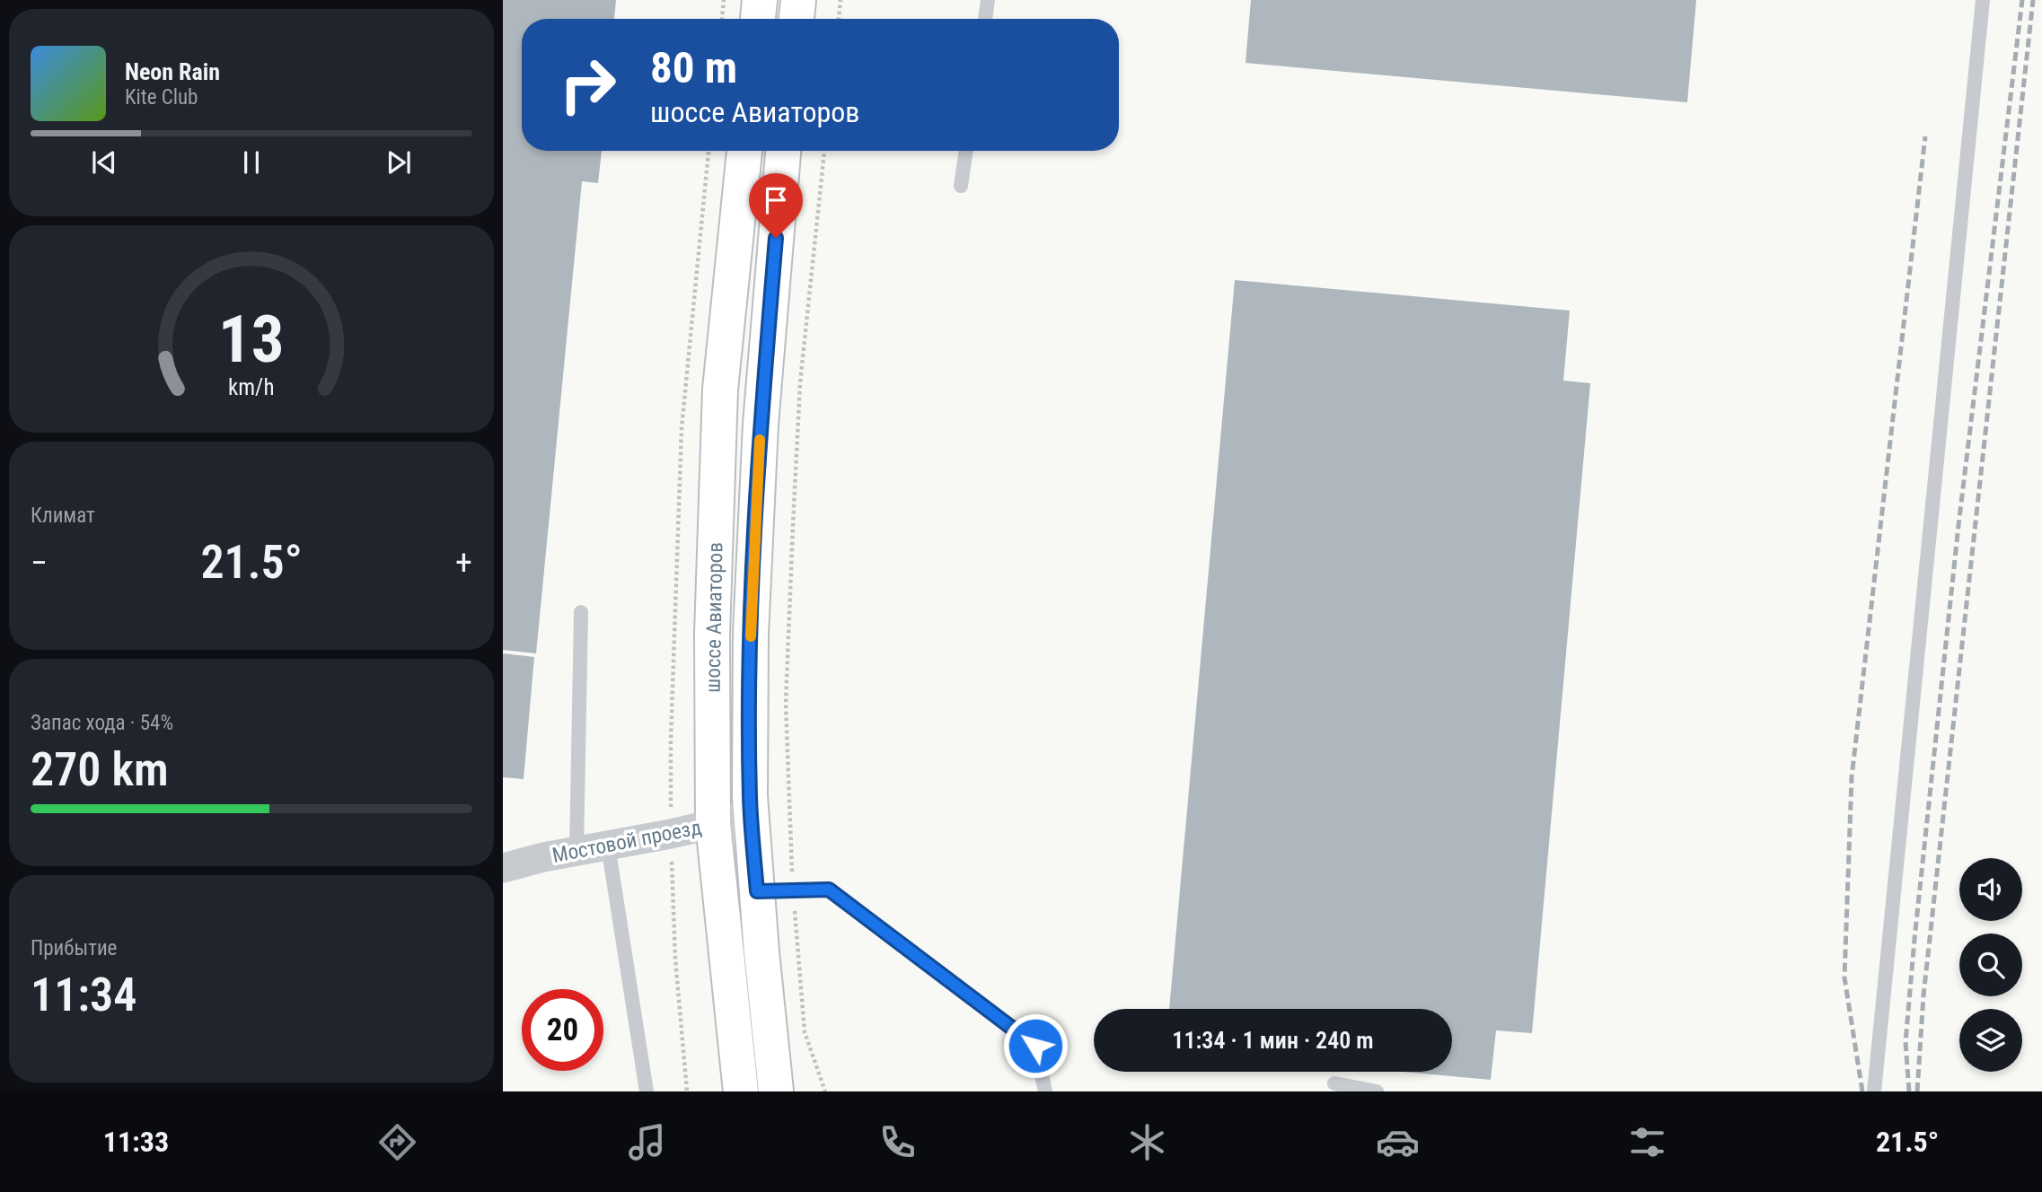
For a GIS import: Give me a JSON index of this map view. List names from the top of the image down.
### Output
{
  "streets": {
    "main road": ["шоссе Авиаторов"],
    "street": ["Мостовой проезд"]
  },
  "crossings": [
    ["шоссе Авиаторов", "Мостовой проезд"]
  ],
  "page": {
    "turn": ["80 m", "шоссе Авиаторов"],
    "song": ["Neon Rain", "Kite Club"],
    "tile": [
      "Климат",
      ["Запас хода · 54%", "270 km"],
      ["Прибытие", "11:34"]
    ],
    "heat": ["−", "21.5°", "+"],
    "limit": "20",
    "trip": "11:34 · 1 мин · 240 m",
    "tabs": ["11:33", "21.5°"],
    "gauge": ["13", "km/h"]
  }
}
